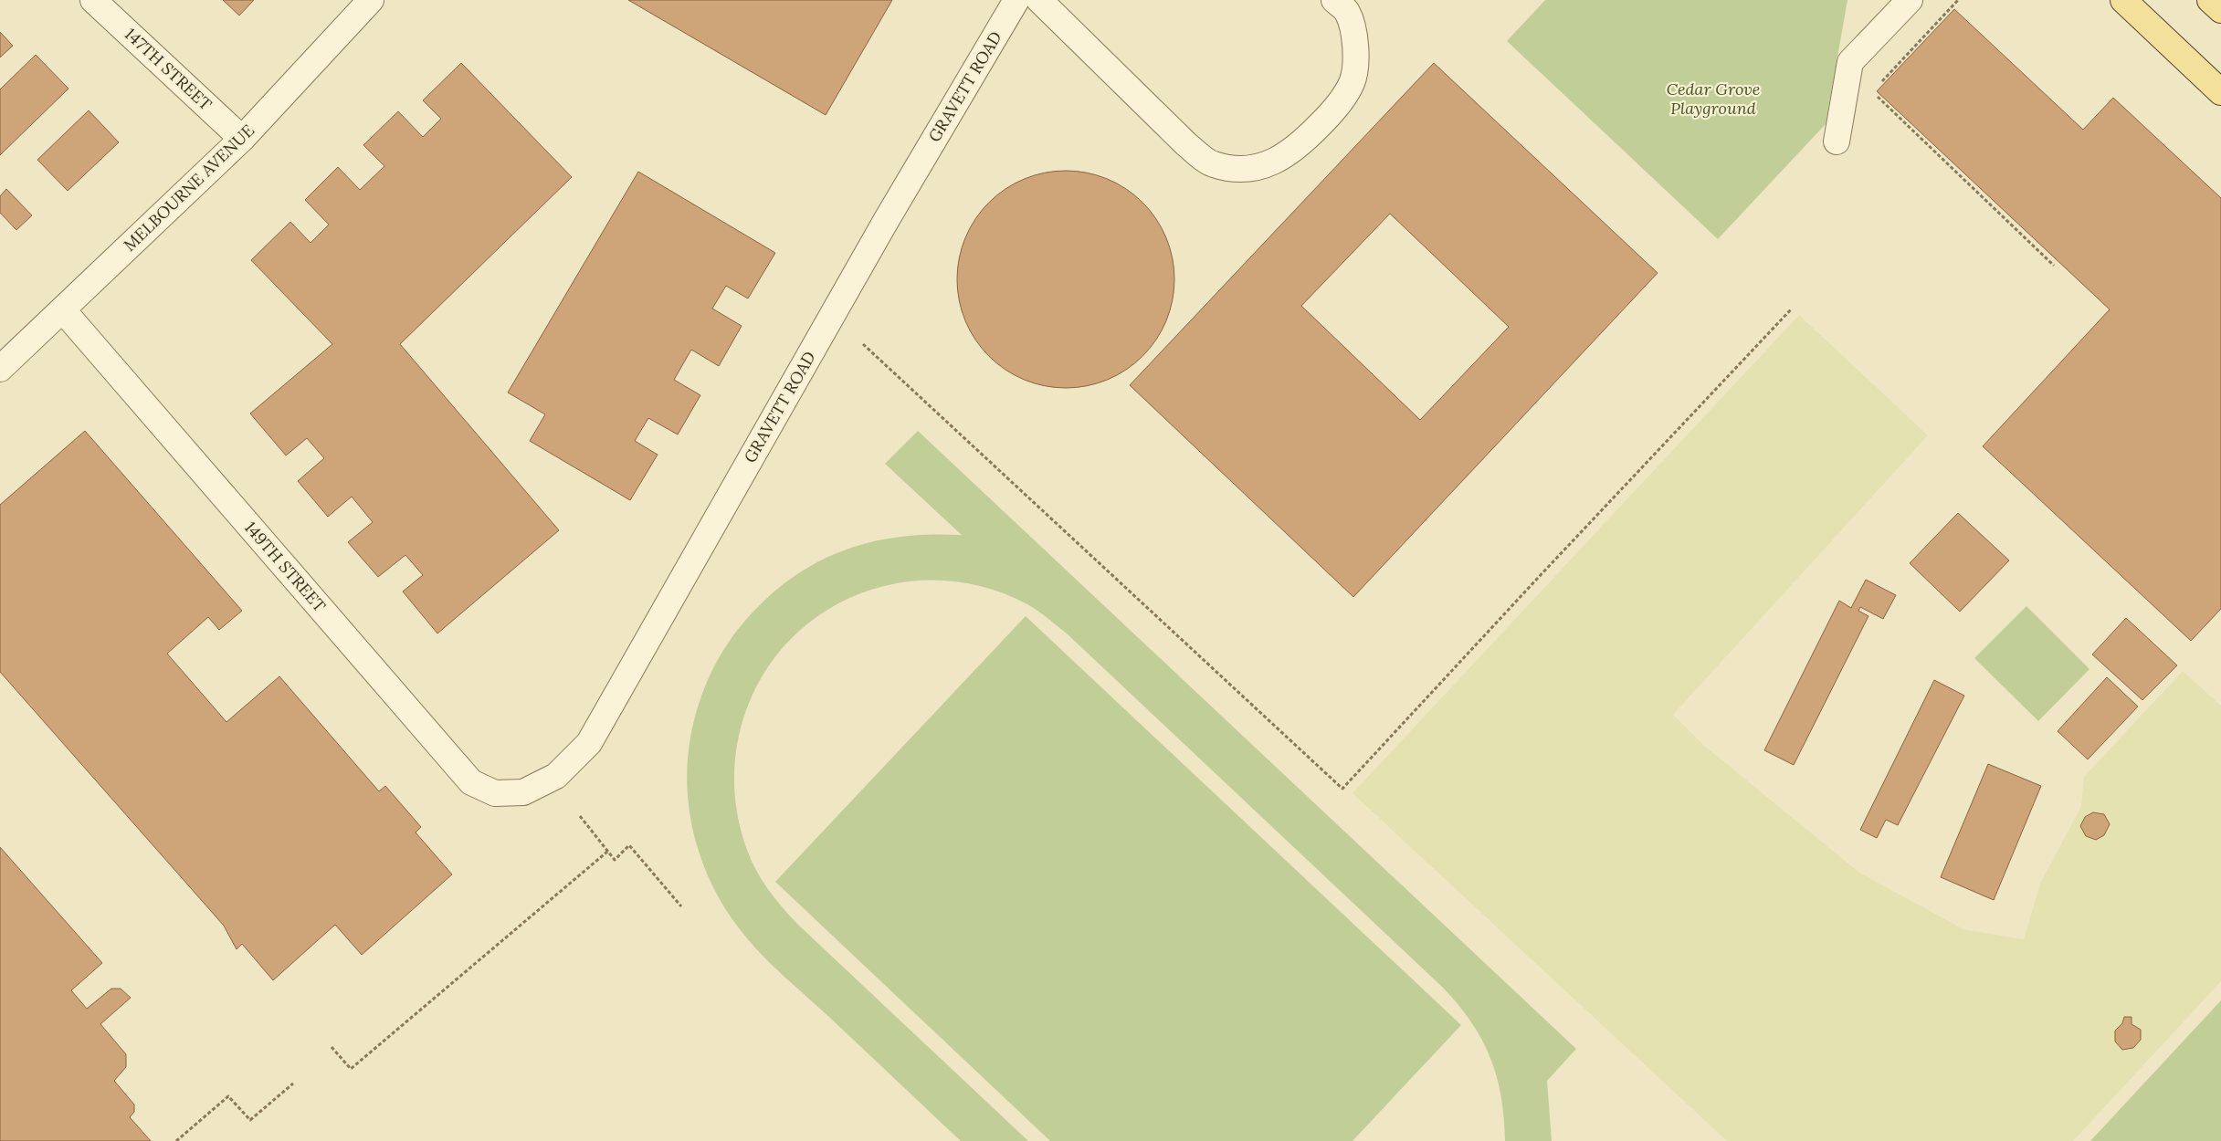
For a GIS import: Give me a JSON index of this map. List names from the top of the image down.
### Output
{
  "streets": {
    "street": [
      "147TH STREET",
      "GRAVETT ROAD",
      "MELBOURNE AVENUE",
      "149TH STREET"
    ]
  },
  "crossings": [
    ["147TH STREET", "MELBOURNE AVENUE"],
    ["GRAVETT ROAD", "149TH STREET"],
    ["MELBOURNE AVENUE", "149TH STREET"]
  ],
  "parks": ["Cedar Grove Playground"]
}
